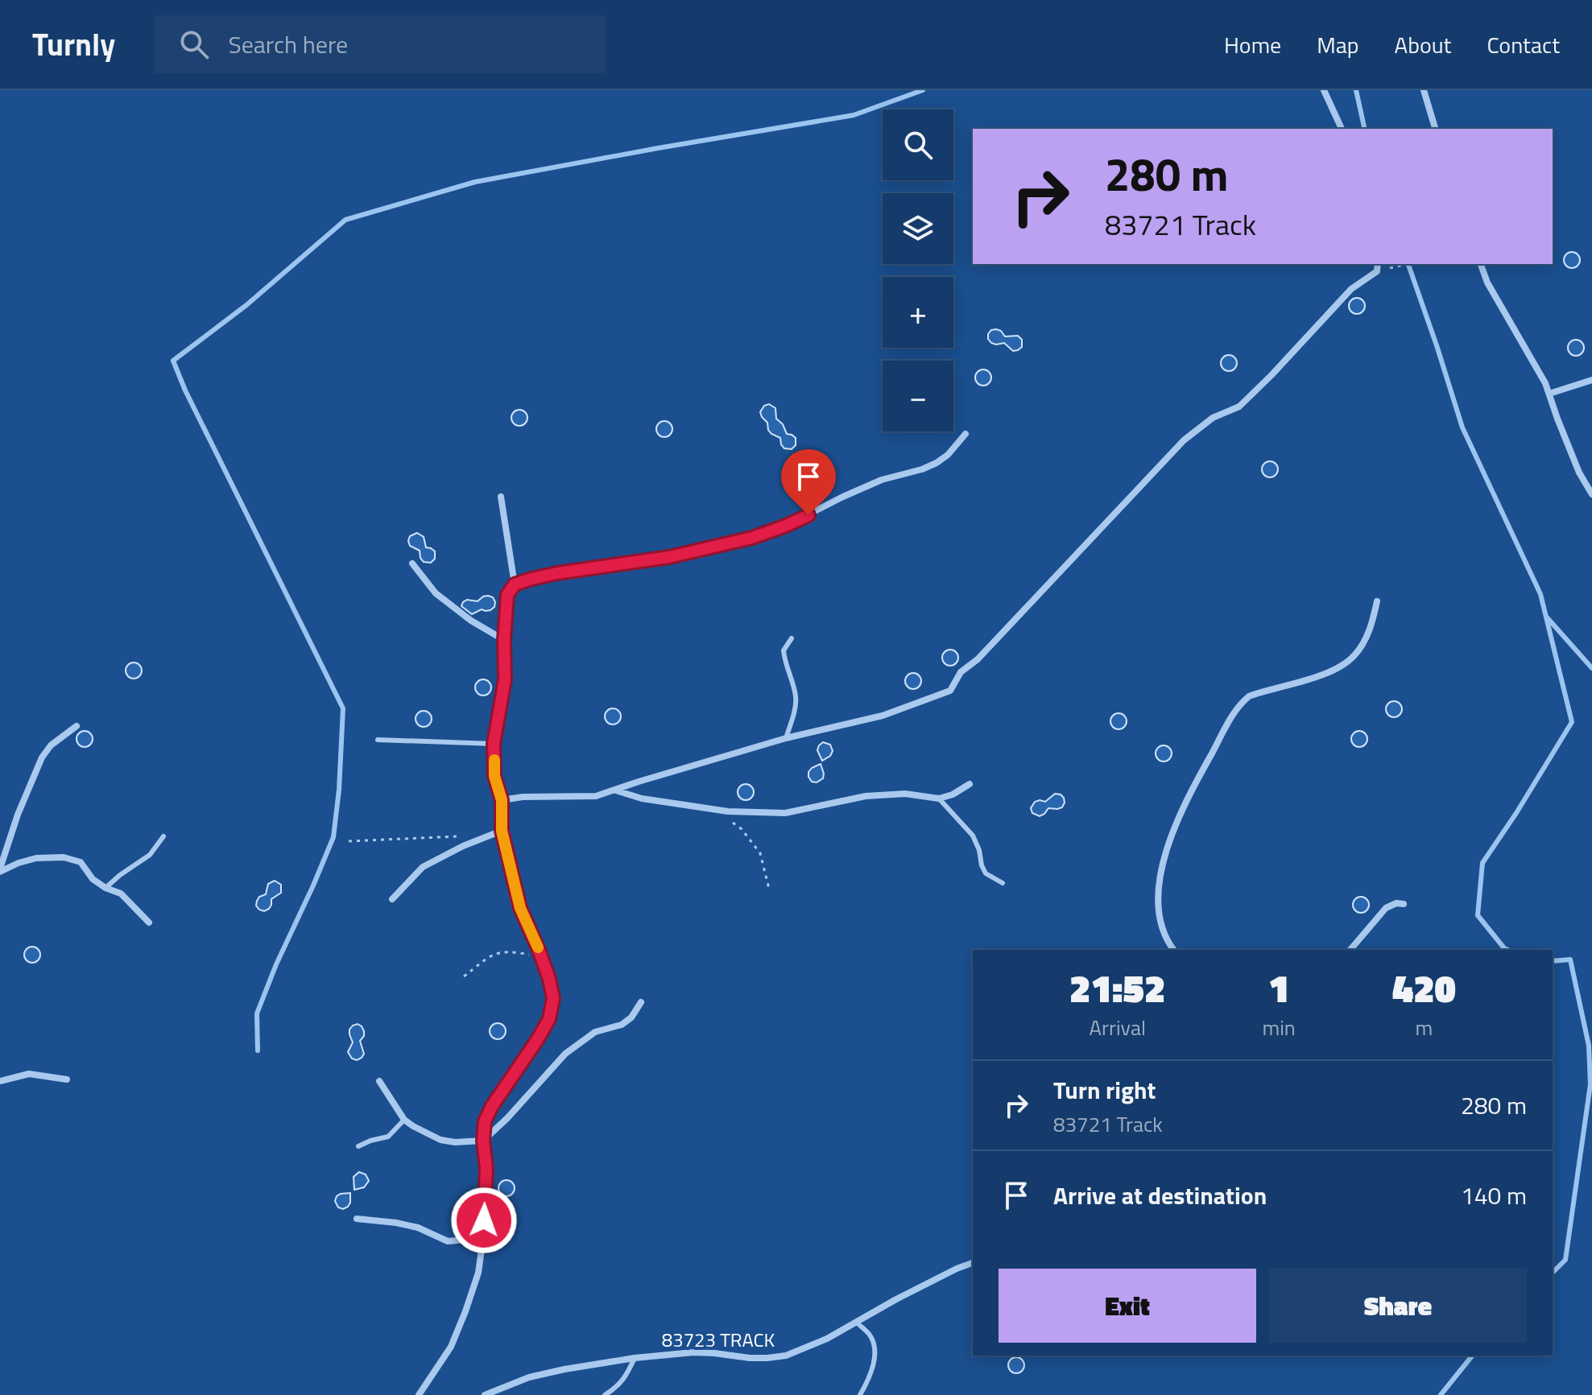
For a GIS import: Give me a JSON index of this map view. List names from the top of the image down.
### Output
{
  "streets": {
    "street": ["83723 TRACK"]
  },
  "page": {
    "header": "Turnly",
    "search": "Search here",
    "nav": [
      "Home",
      "Map",
      "About",
      "Contact"
    ],
    "map_buttons": ["+", "−"],
    "turn": ["280 m", "83721 Track"],
    "eta": [
      "21:52",
      "Arrival",
      "1",
      "min",
      "420",
      "m"
    ],
    "list": [
      {
        "name": "Turn right",
        "note": "83721 Track",
        "value": "280 m"
      },
      {
        "name": "Arrive at destination",
        "value": "140 m"
      }
    ],
    "buttons": ["Exit", "Share"]
  }
}
